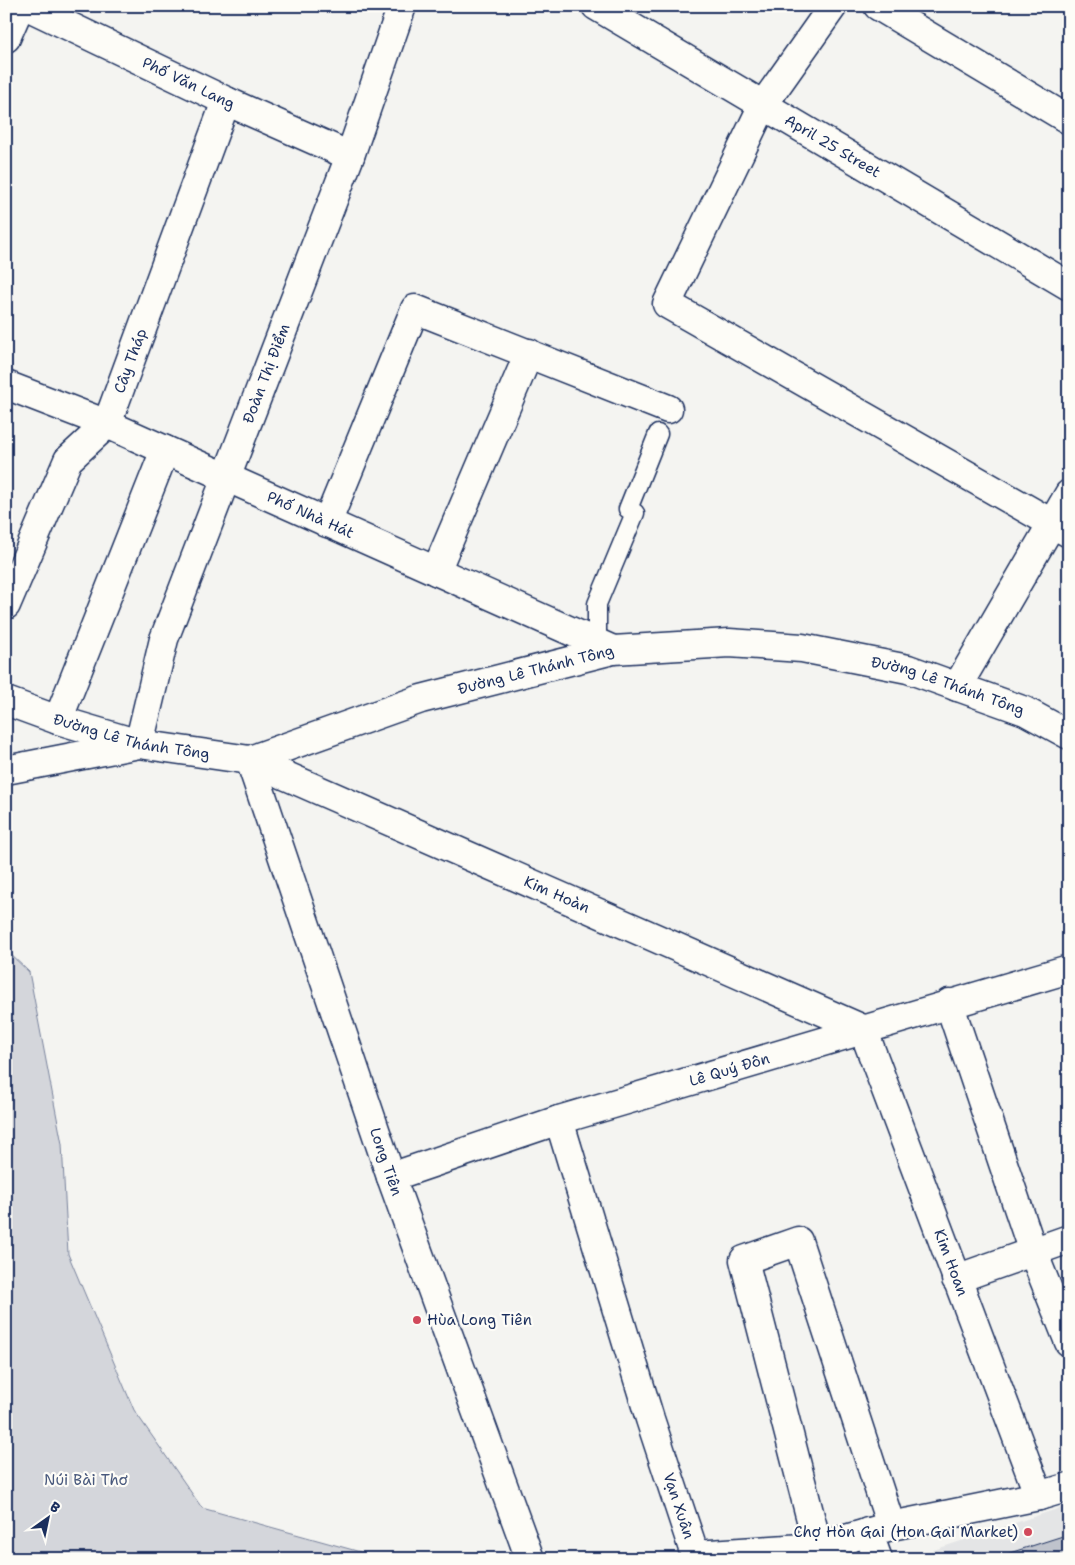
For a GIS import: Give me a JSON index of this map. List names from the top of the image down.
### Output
{
  "streets": {
    "street": [
      "Phố Văn Lang",
      "April 25 Street",
      "Cây Tháp",
      "Đoàn Thị Điểm",
      "Phố Nhà Hát",
      "Đường Lê Thánh Tông",
      "Kim Hoàn",
      "Lê Quý Đôn",
      "Long Tiên",
      "Kim Hoan",
      "Vạn Xuân"
    ]
  },
  "crossings": [
    ["Phố Văn Lang", "Cây Tháp"],
    ["Phố Văn Lang", "Đoàn Thị Điểm"],
    ["Cây Tháp", "Phố Nhà Hát"],
    ["Đoàn Thị Điểm", "Phố Nhà Hát"],
    ["Đoàn Thị Điểm", "Đường Lê Thánh Tông"],
    ["Phố Nhà Hát", "Đường Lê Thánh Tông"],
    ["Đường Lê Thánh Tông", "Kim Hoàn"],
    ["Đường Lê Thánh Tông", "Long Tiên"],
    ["Kim Hoàn", "Lê Quý Đôn"],
    ["Kim Hoàn", "Long Tiên"],
    ["Kim Hoàn", "Kim Hoan"],
    ["Lê Quý Đôn", "Long Tiên"],
    ["Lê Quý Đôn", "Kim Hoan"],
    ["Lê Quý Đôn", "Vạn Xuân"],
    ["Kim Hoan", "Vạn Xuân"]
  ],
  "parks": ["Núi Bài Thơ"],
  "places": ["Hùa Long Tiên", "Chợ Hòn Gai (Hon Gai Market)"],
  "north": "top right"
}
